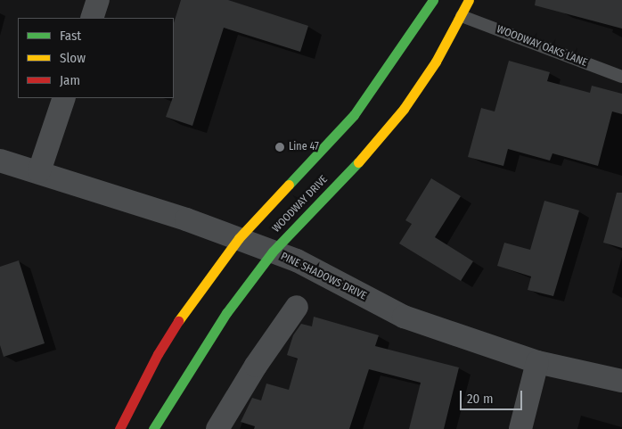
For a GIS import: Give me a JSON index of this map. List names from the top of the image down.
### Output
{
  "streets": {
    "main road": ["WOODWAY DRIVE"],
    "street": ["PINE SHADOWS DRIVE"],
    "lane": ["WOODWAY OAKS LANE"]
  },
  "crossings": [
    ["WOODWAY OAKS LANE", "WOODWAY DRIVE"],
    ["WOODWAY DRIVE", "PINE SHADOWS DRIVE"]
  ],
  "places": ["Line 47"],
  "legend": ["Fast", "Slow", "Jam"],
  "scale_bar": "20 m"
}
